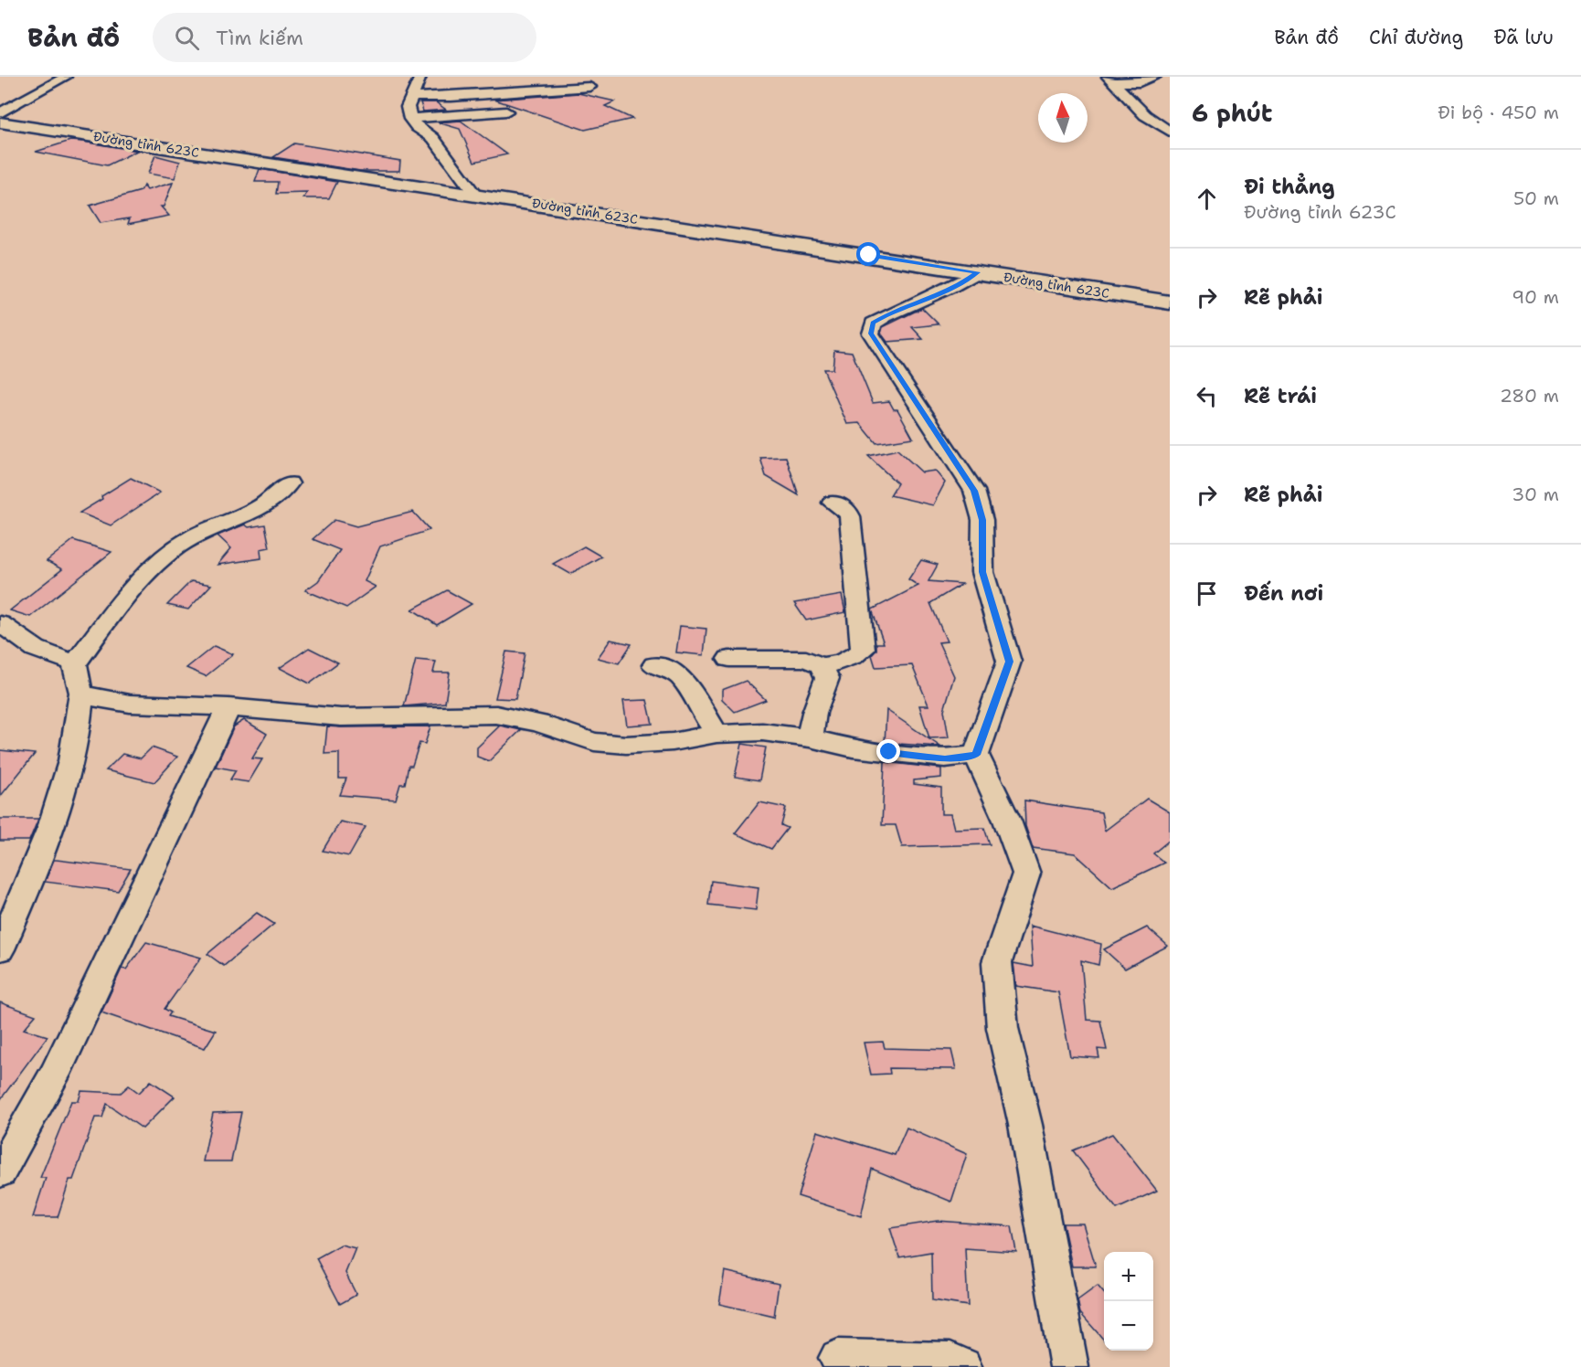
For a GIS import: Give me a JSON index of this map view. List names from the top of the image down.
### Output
{
  "streets": {
    "main road": ["Đường tỉnh 623C"]
  },
  "north": "top",
  "page": {
    "header": "Bản đồ",
    "search": "Tìm kiếm",
    "nav": ["Bản đồ", "Chỉ đường", "Đã lưu"],
    "heading": ["6 phút", "Đi bộ · 450 m"],
    "list": [
      ["Đi thẳng", "Đường tỉnh 623C", "50 m"],
      ["Rẽ phải", "90 m"],
      ["Rẽ trái", "280 m"],
      ["Rẽ phải", "30 m"],
      "Đến nơi"
    ],
    "map_buttons": ["+", "−"]
  }
}
